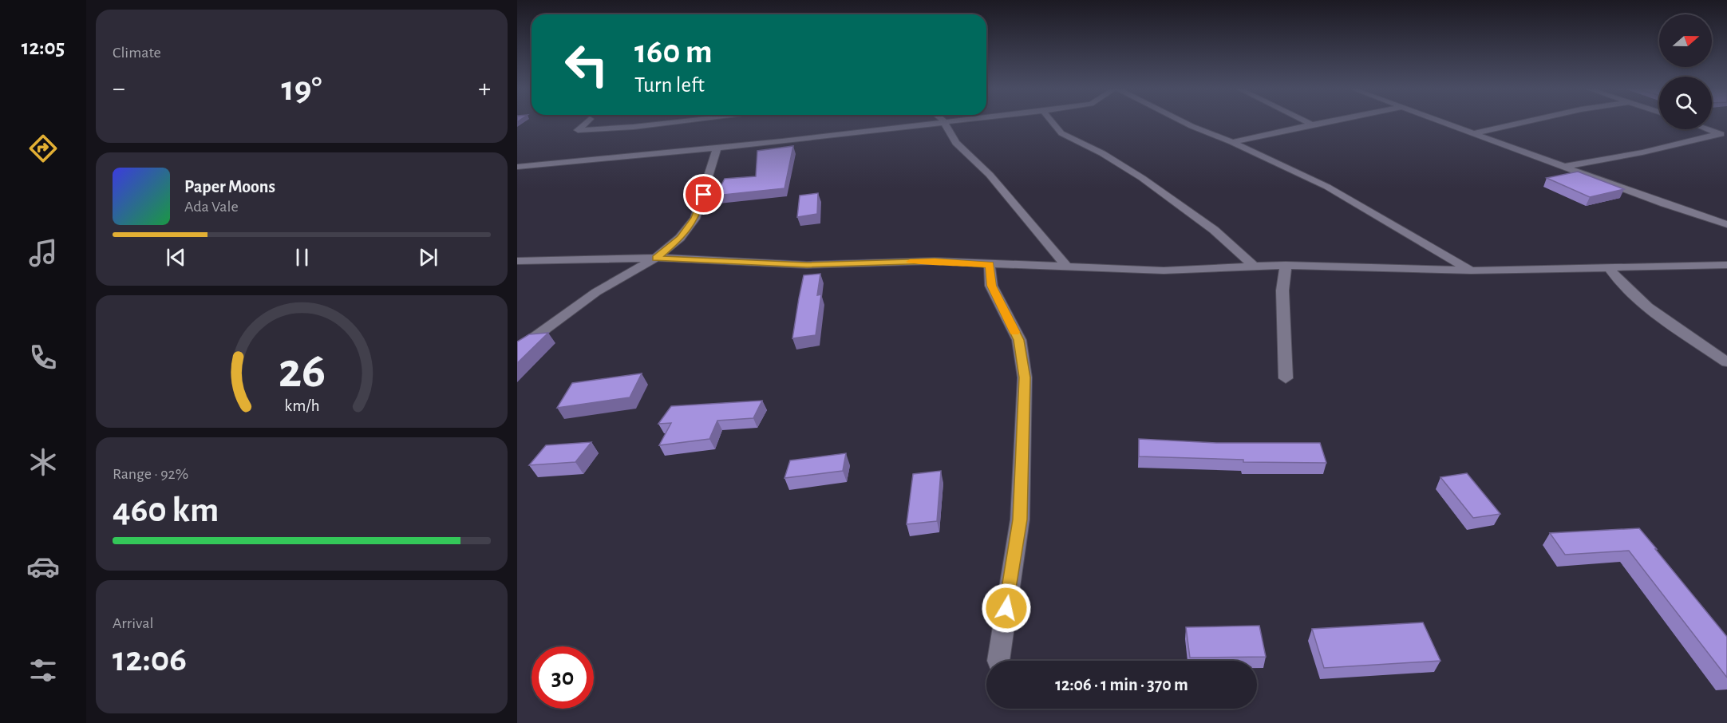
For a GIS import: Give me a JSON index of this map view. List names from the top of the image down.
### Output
{
  "north": "right",
  "page": {
    "tabs": "12:05",
    "tile": [
      "Climate",
      ["Range · 92%", "460 km"],
      ["Arrival", "12:06"]
    ],
    "turn": ["160 m", "Turn left"],
    "heat": ["−", "19°", "+"],
    "song": ["Paper Moons", "Ada Vale"],
    "limit": "30",
    "trip": "12:06 · 1 min · 370 m",
    "gauge": ["26", "km/h"]
  }
}
